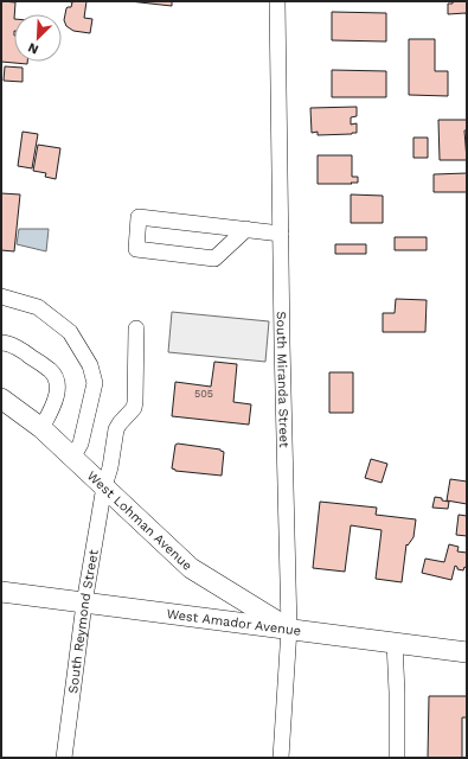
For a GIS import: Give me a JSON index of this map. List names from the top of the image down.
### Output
{
  "streets": {
    "main road": ["West Lohman Avenue", "West Amador Avenue"],
    "street": ["South Miranda Street", "South Reymond Street"]
  },
  "crossings": [
    ["South Miranda Street", "West Lohman Avenue"],
    ["South Miranda Street", "West Amador Avenue"],
    ["West Lohman Avenue", "South Reymond Street"],
    ["West Lohman Avenue", "West Amador Avenue"],
    ["South Reymond Street", "West Amador Avenue"]
  ],
  "house_numbers": ["505"],
  "north": "bottom left"
}
